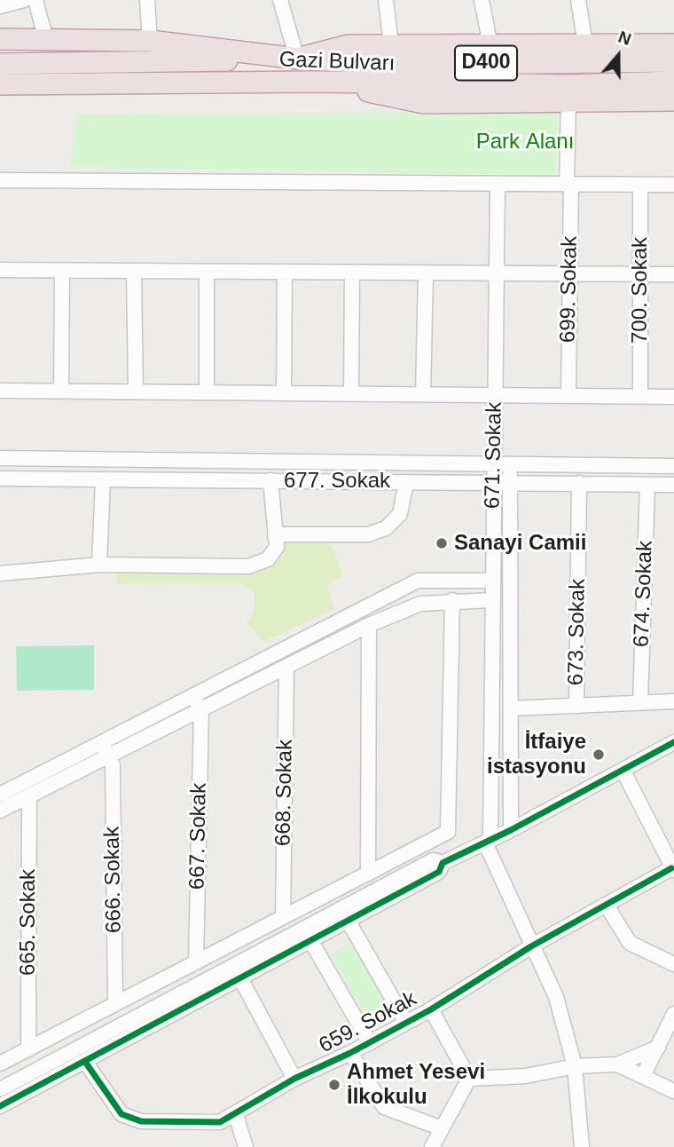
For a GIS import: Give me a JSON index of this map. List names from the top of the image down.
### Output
{
  "streets": {
    "highway": ["Gazi Bulvarı", "D400"],
    "street": [
      "699. Sokak",
      "700. Sokak",
      "671. Sokak",
      "677. Sokak",
      "674. Sokak",
      "673. Sokak",
      "668. Sokak",
      "667. Sokak",
      "666. Sokak",
      "665. Sokak",
      "659. Sokak"
    ]
  },
  "crossings": [
    ["671. Sokak", "677. Sokak"],
    ["677. Sokak", "674. Sokak"],
    ["677. Sokak", "673. Sokak"]
  ],
  "parks": ["Park Alanı"],
  "places": ["Sanayi Camii", "İtfaiye istasyonu", "Ahmet Yesevi İlkokulu"],
  "north": "top"
}
